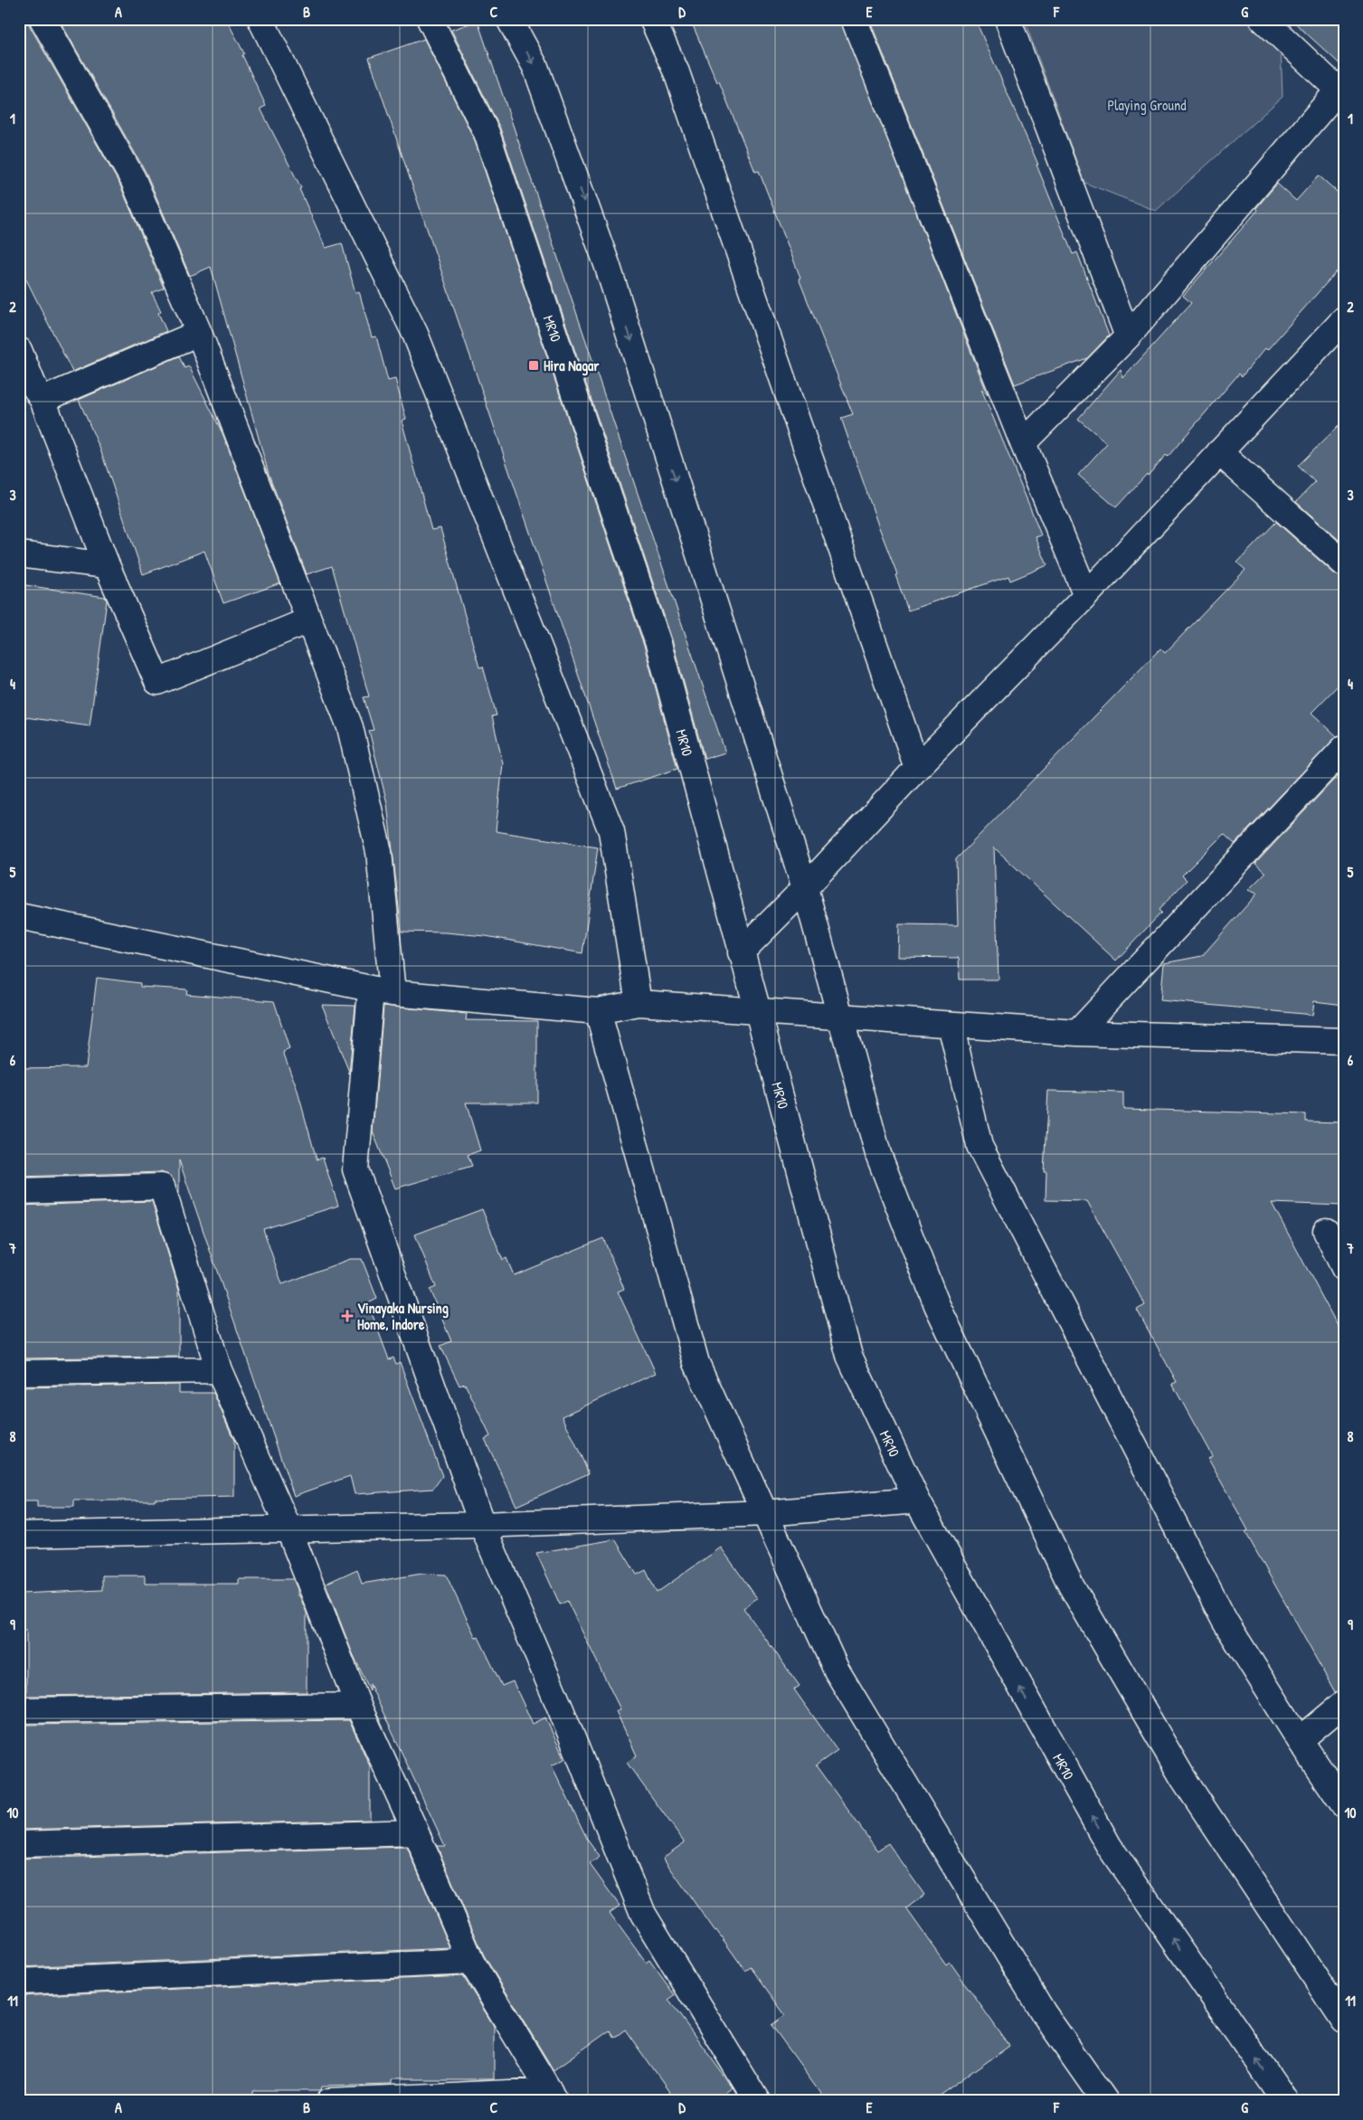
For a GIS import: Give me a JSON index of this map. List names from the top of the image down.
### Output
{
  "streets": {
    "street": ["MR10"]
  },
  "parks": ["Playing Ground"],
  "places": {
    "transit": ["Hira Nagar"],
    "health": ["Vinayaka Nursing Home, Indore"]
  },
  "grid": {
    "columns": [
      "A",
      "B",
      "C",
      "D",
      "E",
      "F",
      "G"
    ],
    "rows": [
      "1",
      "2",
      "3",
      "4",
      "5",
      "6",
      "7",
      "8",
      "9",
      "10",
      "11"
    ]
  }
}
